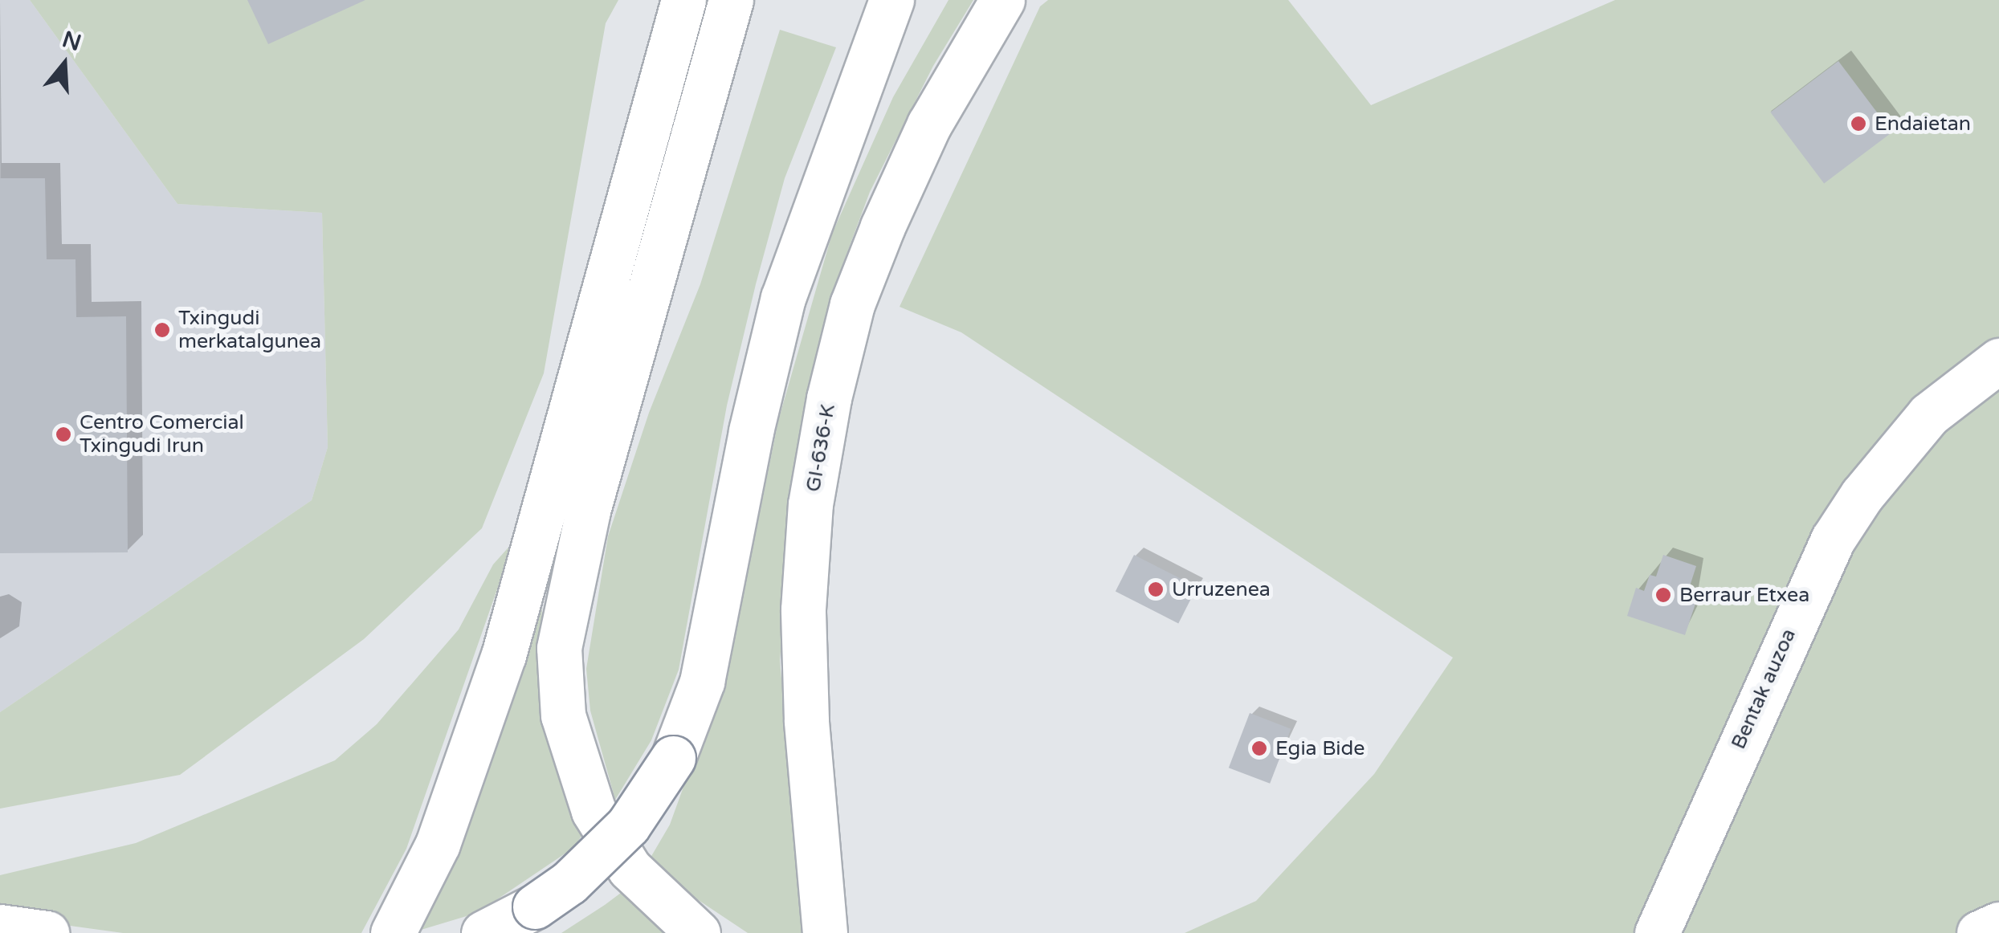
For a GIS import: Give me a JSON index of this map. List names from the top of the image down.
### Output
{
  "streets": {
    "main road": ["GI-636-K", "Bentak auzoa"]
  },
  "places": [
    "Endaietan",
    "Txingudi merkatalgunea",
    "Centro Comercial Txingudi Irun",
    "Urruzenea",
    "Berraur Etxea",
    "Egia Bide"
  ],
  "north": "top"
}
